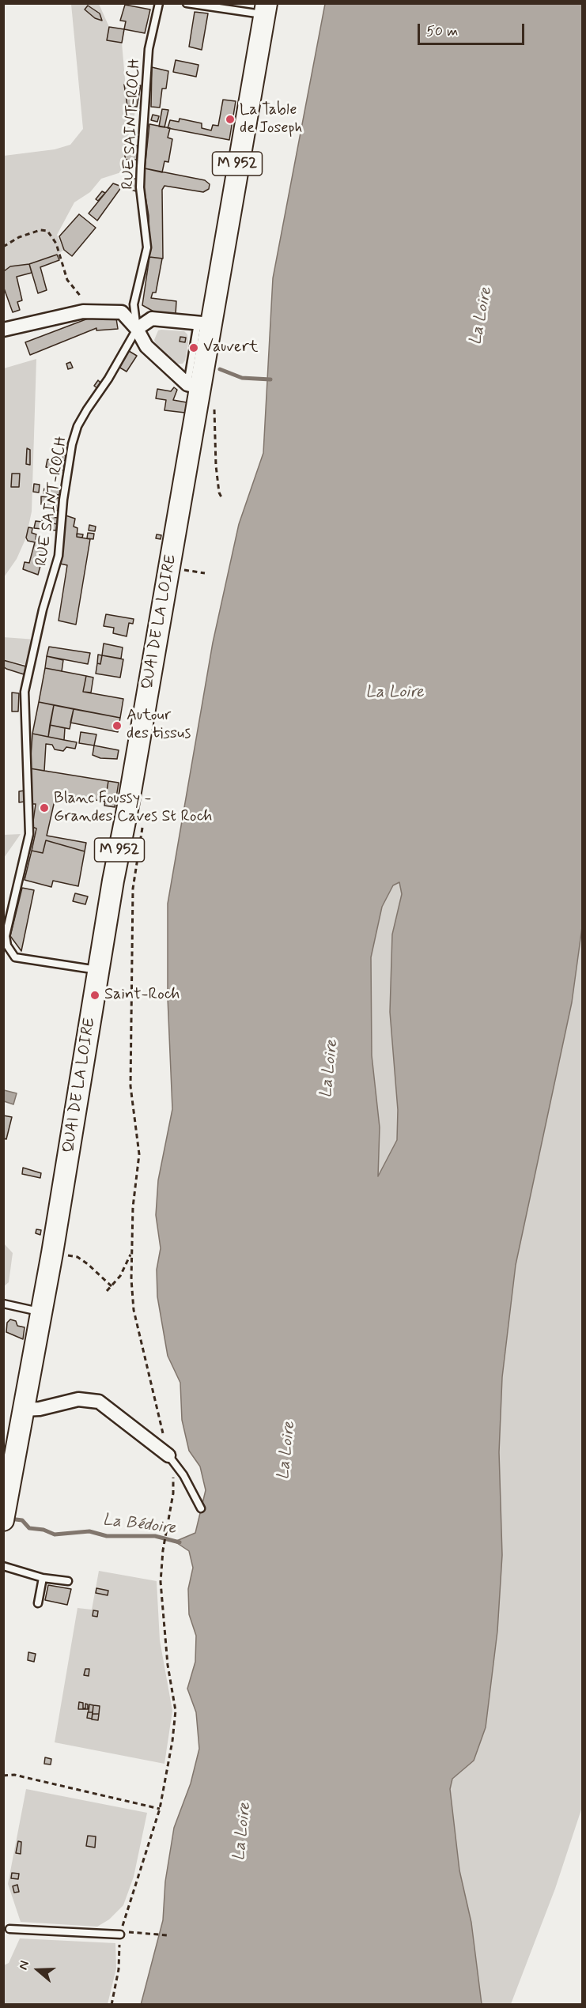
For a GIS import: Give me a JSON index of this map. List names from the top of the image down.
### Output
{
  "streets": {
    "main road": ["M 952", "QUAI DE LA LOIRE"],
    "lane": ["RUE SAINT-ROCH"]
  },
  "crossings": [
    ["RUE SAINT-ROCH", "QUAI DE LA LOIRE"],
    ["M 952", "QUAI DE LA LOIRE"]
  ],
  "water": ["La Loire", "La Bédoire"],
  "places": [
    "La Table de Joseph",
    "Vauvert",
    "Autour des tissus",
    "Blanc Foussy - Grandes Caves St Roch",
    "Saint-Roch"
  ],
  "scale_bar": "50 m",
  "north": "left"
}
